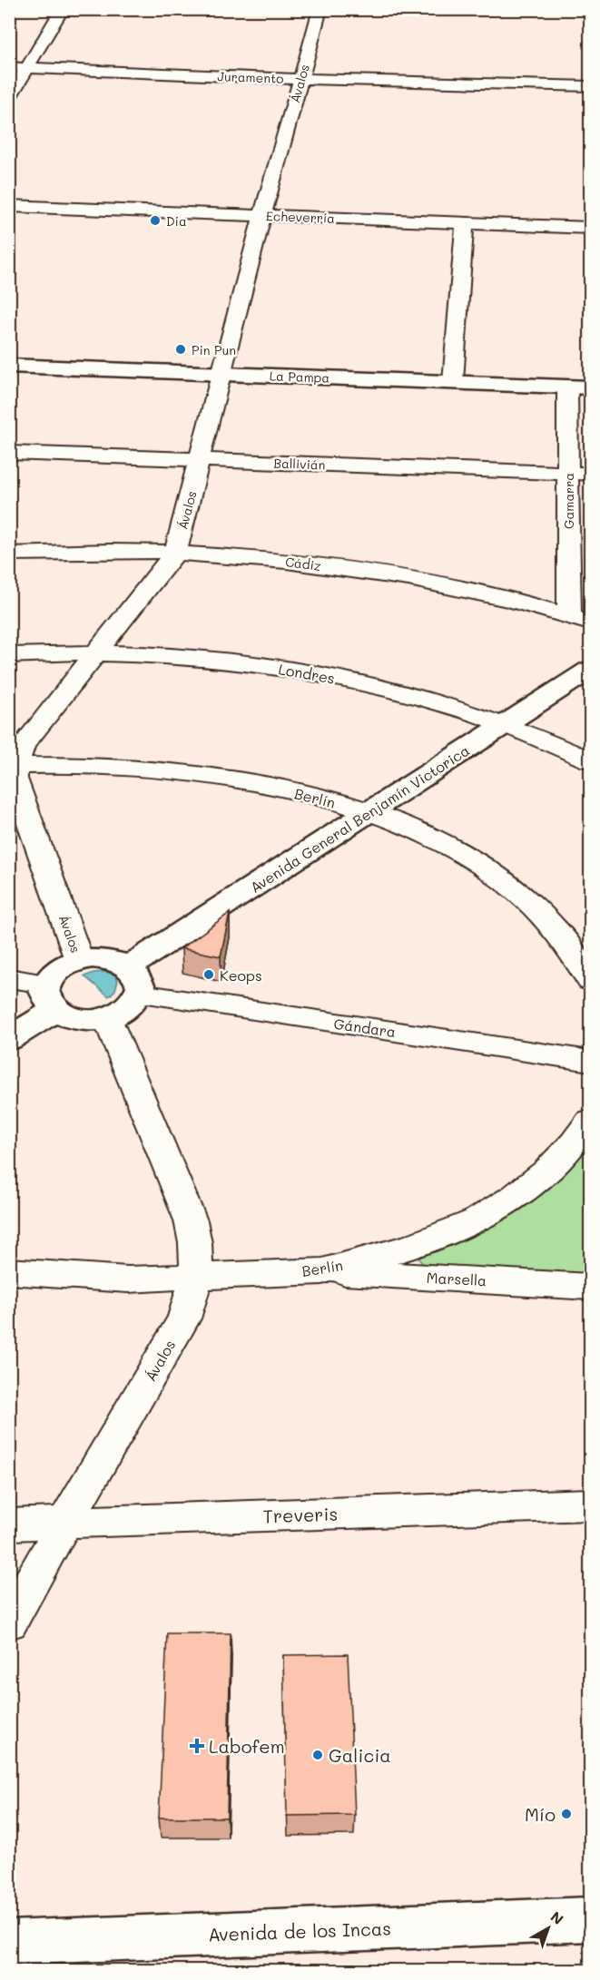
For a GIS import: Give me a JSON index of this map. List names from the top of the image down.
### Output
{
  "streets": {
    "street": [
      "Juramento",
      "Ávalos",
      "Echeverría",
      "La Pampa",
      "Ballivián",
      "Gamarra",
      "Cádiz",
      "Londres",
      "Berlín",
      "Avenida General Benjamín Victorica",
      "Gándara",
      "Marsella",
      "Treveris",
      "Avenida de los Incas"
    ]
  },
  "crossings": [
    ["Juramento", "Ávalos"],
    ["Ávalos", "Echeverría"],
    ["Ávalos", "La Pampa"],
    ["Ávalos", "Ballivián"],
    ["Ávalos", "Cádiz"],
    ["Ávalos", "Londres"],
    ["Ávalos", "Berlín"],
    ["Ávalos", "Avenida General Benjamín Victorica"],
    ["Ávalos", "Gándara"],
    ["Ávalos", "Treveris"],
    ["La Pampa", "Gamarra"],
    ["Ballivián", "Gamarra"],
    ["Gamarra", "Cádiz"],
    ["Londres", "Avenida General Benjamín Victorica"],
    ["Berlín", "Avenida General Benjamín Victorica"],
    ["Berlín", "Marsella"],
    ["Avenida General Benjamín Victorica", "Gándara"]
  ],
  "places": {
    "other": [
      "Dia",
      "Pin Pun",
      "Keops",
      "Galicia",
      "Mío"
    ],
    "health": ["Labofem"]
  },
  "north": "top right"
}
